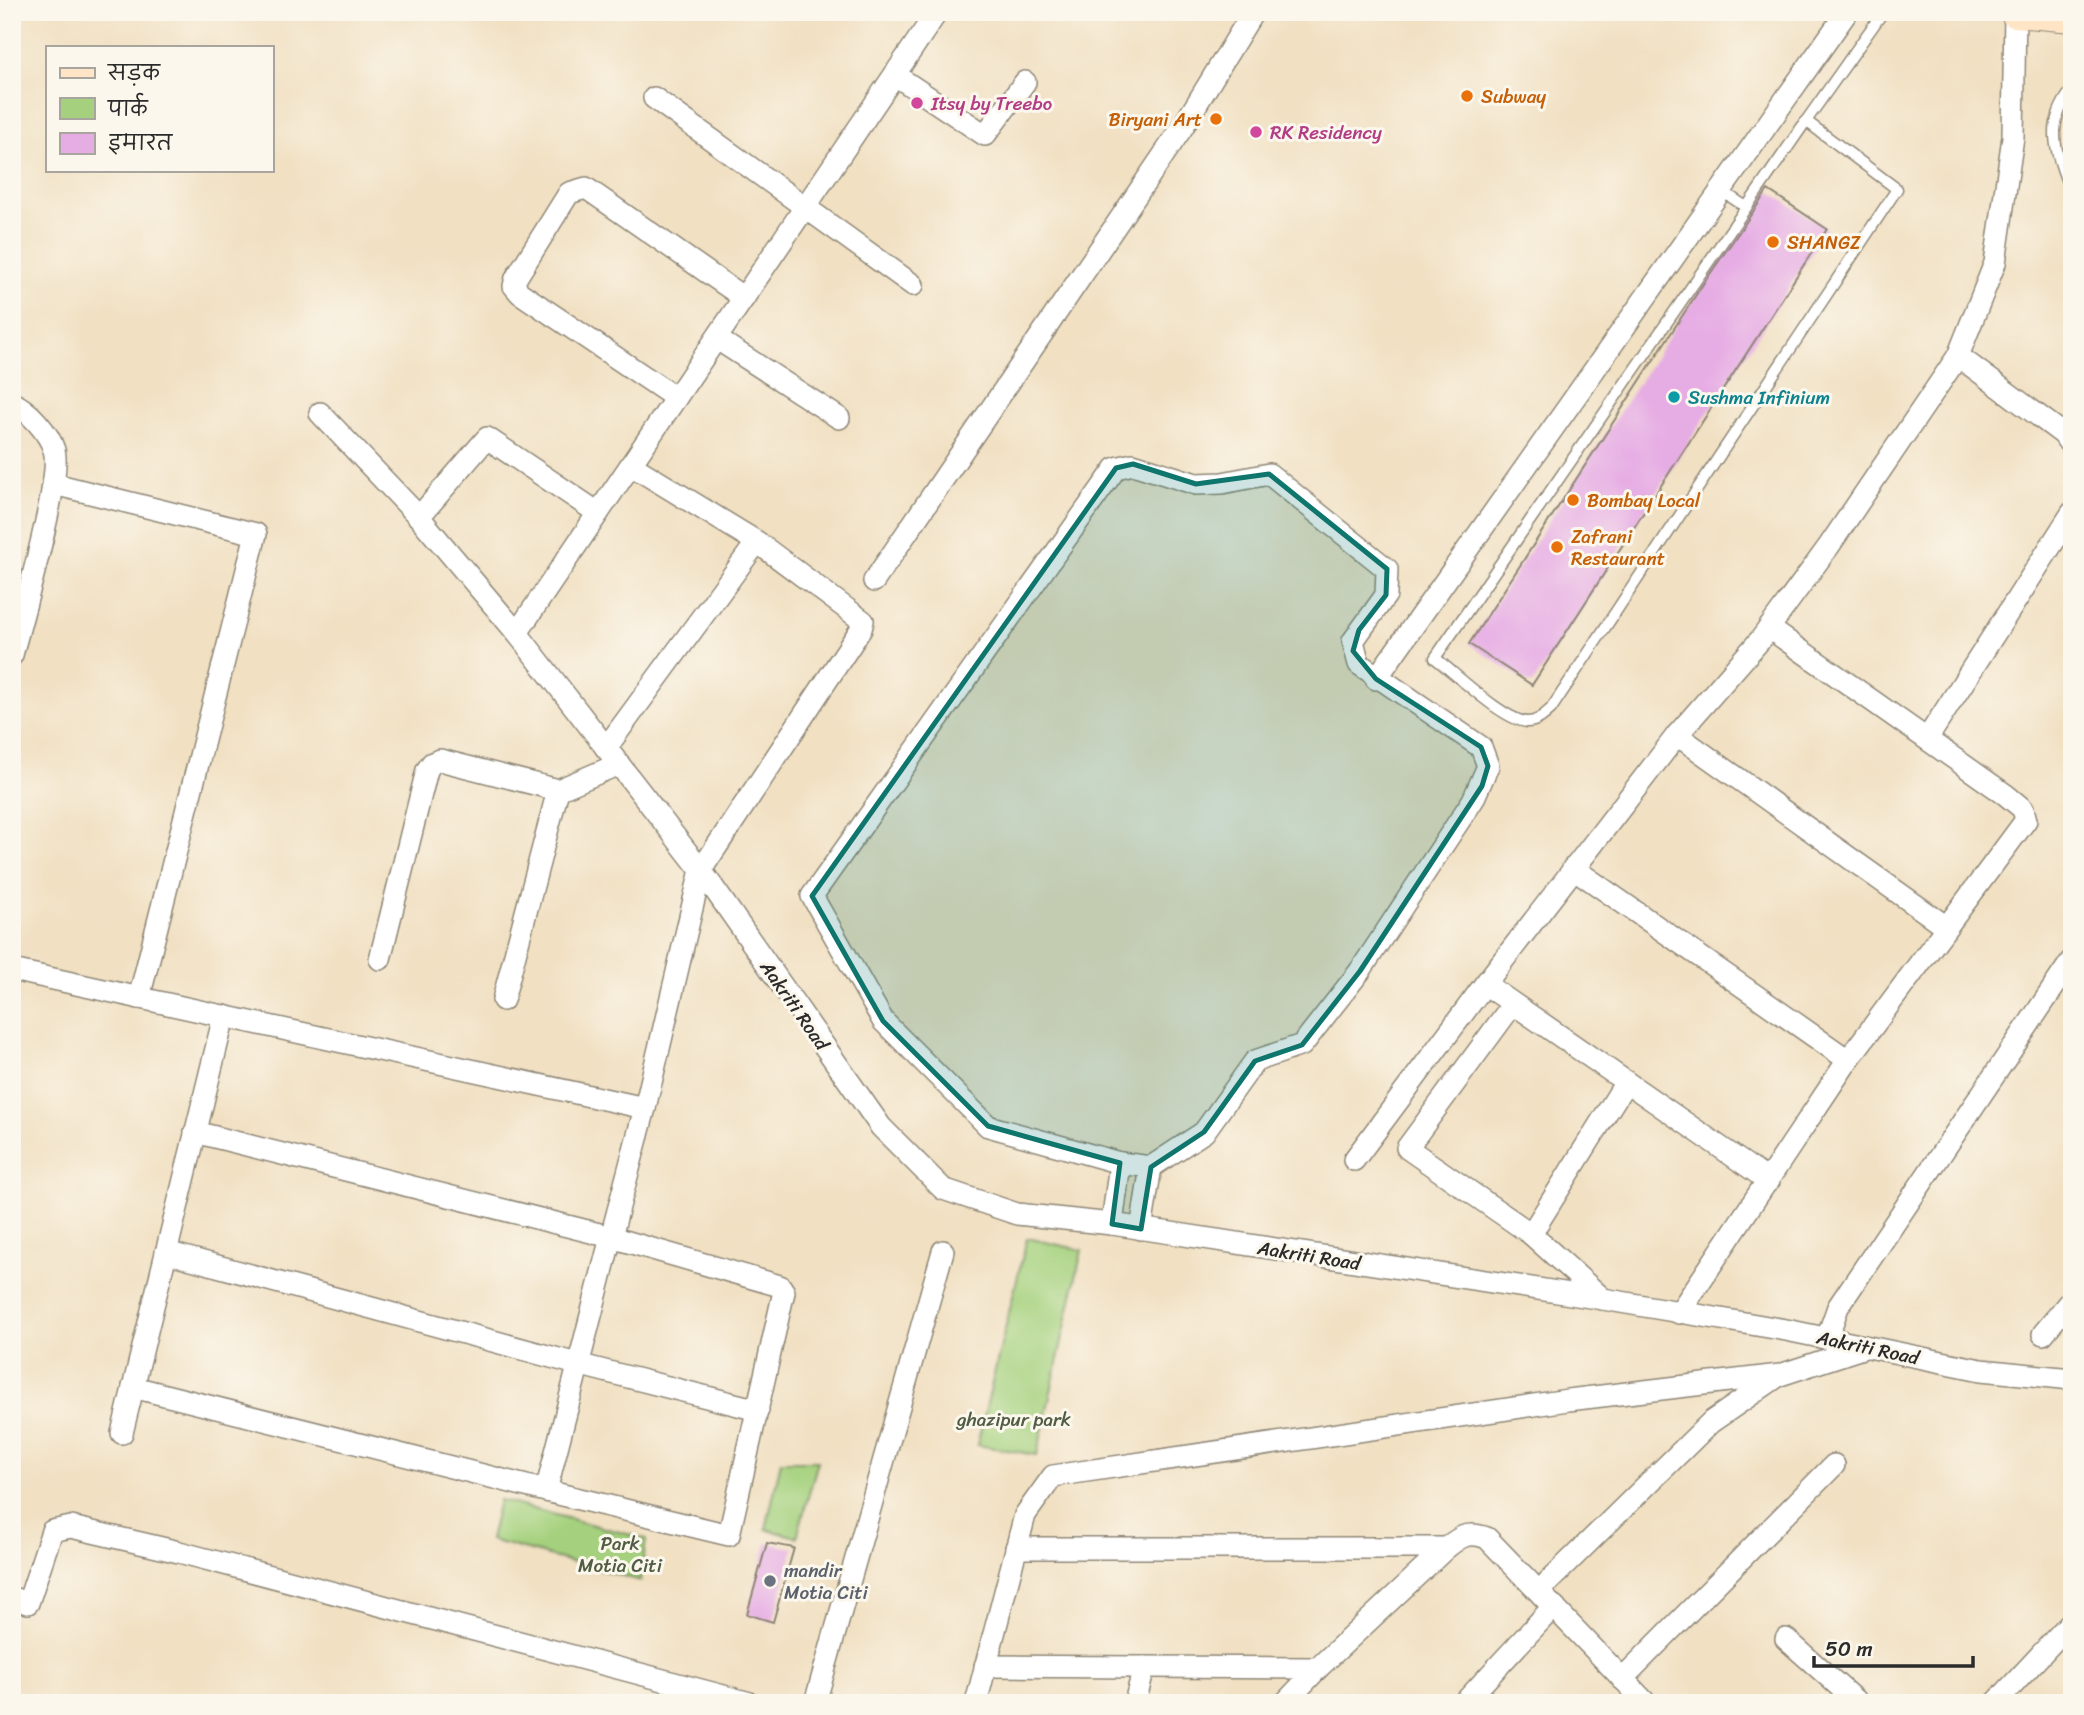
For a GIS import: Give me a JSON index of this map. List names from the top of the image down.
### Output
{
  "streets": {
    "street": ["Aakriti Road"]
  },
  "parks": ["ghazipur park", "Park Motia Citi"],
  "places": [
    "Subway",
    "Itsy by Treebo",
    "Biryani Art",
    "RK Residency",
    "SHANGZ",
    "Sushma Infinium",
    "Bombay Local",
    "Zafrani Restaurant",
    "mandir Motia Citi"
  ],
  "legend": ["सड़क", "पार्क", "इमारत"],
  "scale_bar": "50 m"
}
